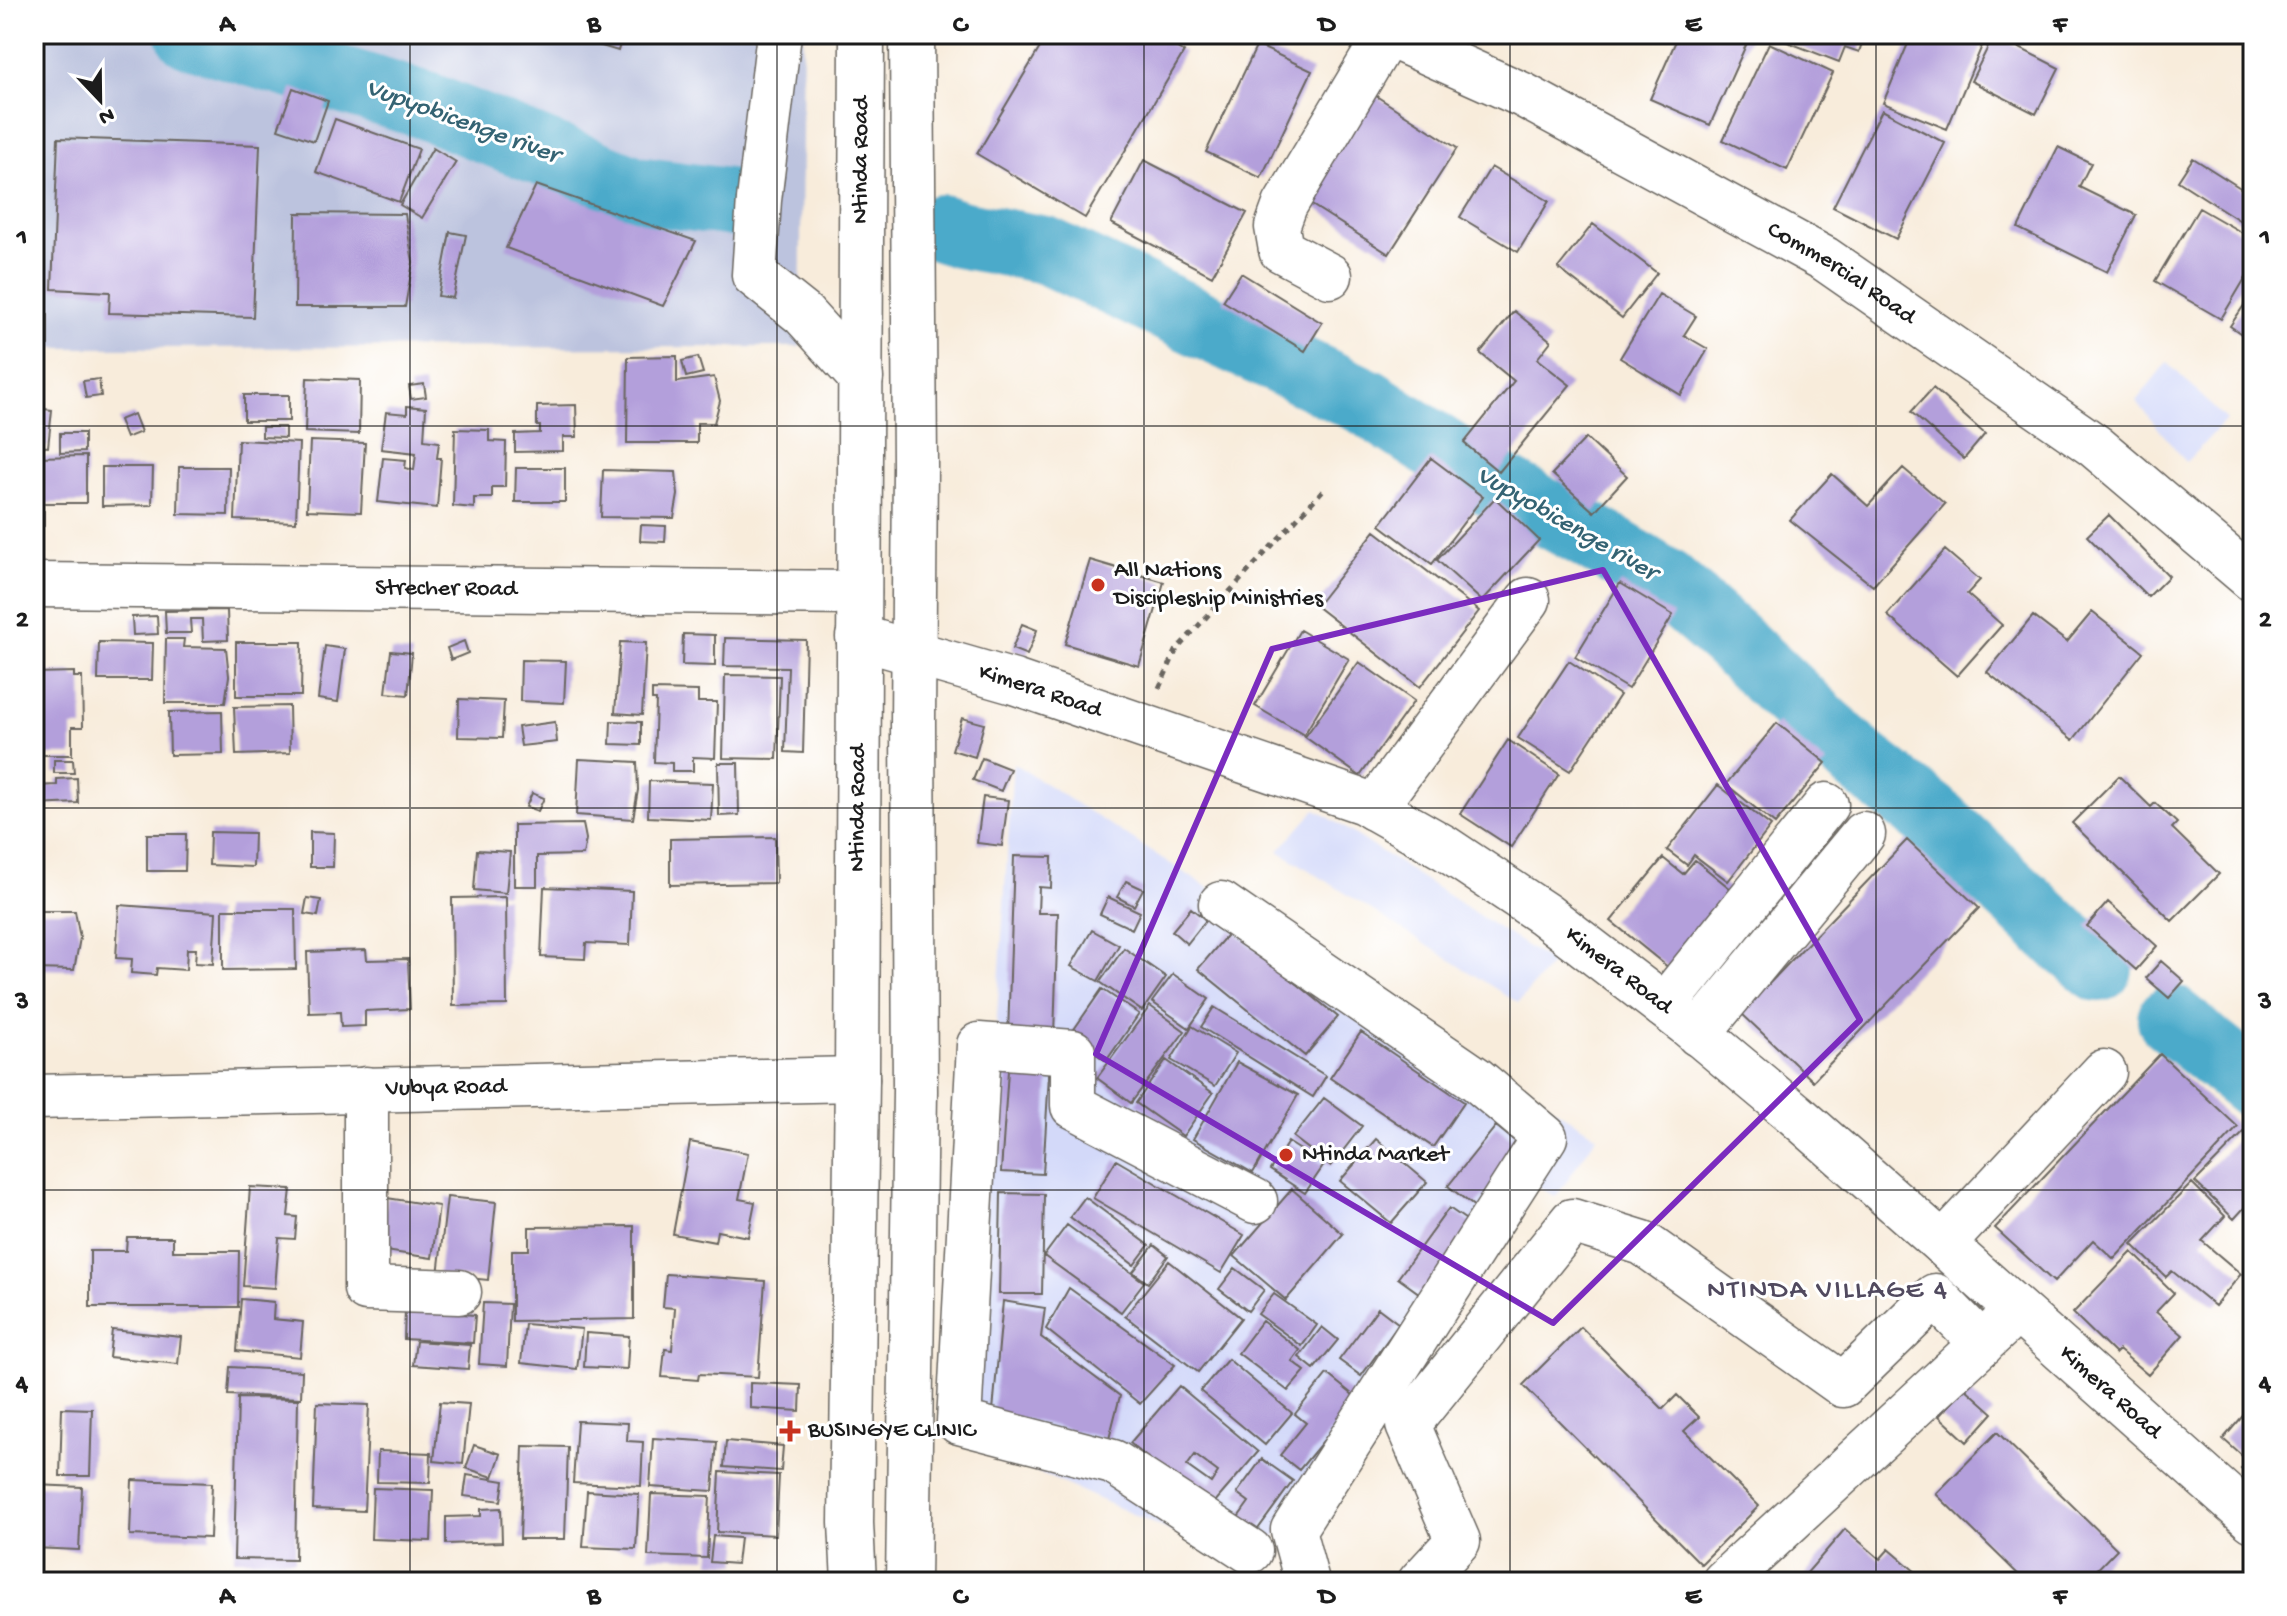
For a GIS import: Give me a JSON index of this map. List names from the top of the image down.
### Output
{
  "streets": {
    "street": [
      "Ntinda Road",
      "Commercial Road",
      "Strecher Road",
      "Kimera Road",
      "Vubya Road"
    ]
  },
  "crossings": [
    ["Ntinda Road", "Strecher Road"],
    ["Ntinda Road", "Kimera Road"],
    ["Ntinda Road", "Vubya Road"]
  ],
  "districts": ["NTINDA VILLAGE 4"],
  "water": ["Vupyobicenge river"],
  "places": {
    "other": ["All Nations Discipleship Ministries", "Ntinda Market"],
    "health": ["BUSINGYE CLINIC"]
  },
  "north": "bottom",
  "grid": {
    "columns": [
      "A",
      "B",
      "C",
      "D",
      "E",
      "F"
    ],
    "rows": [
      "1",
      "2",
      "3",
      "4"
    ]
  }
}
